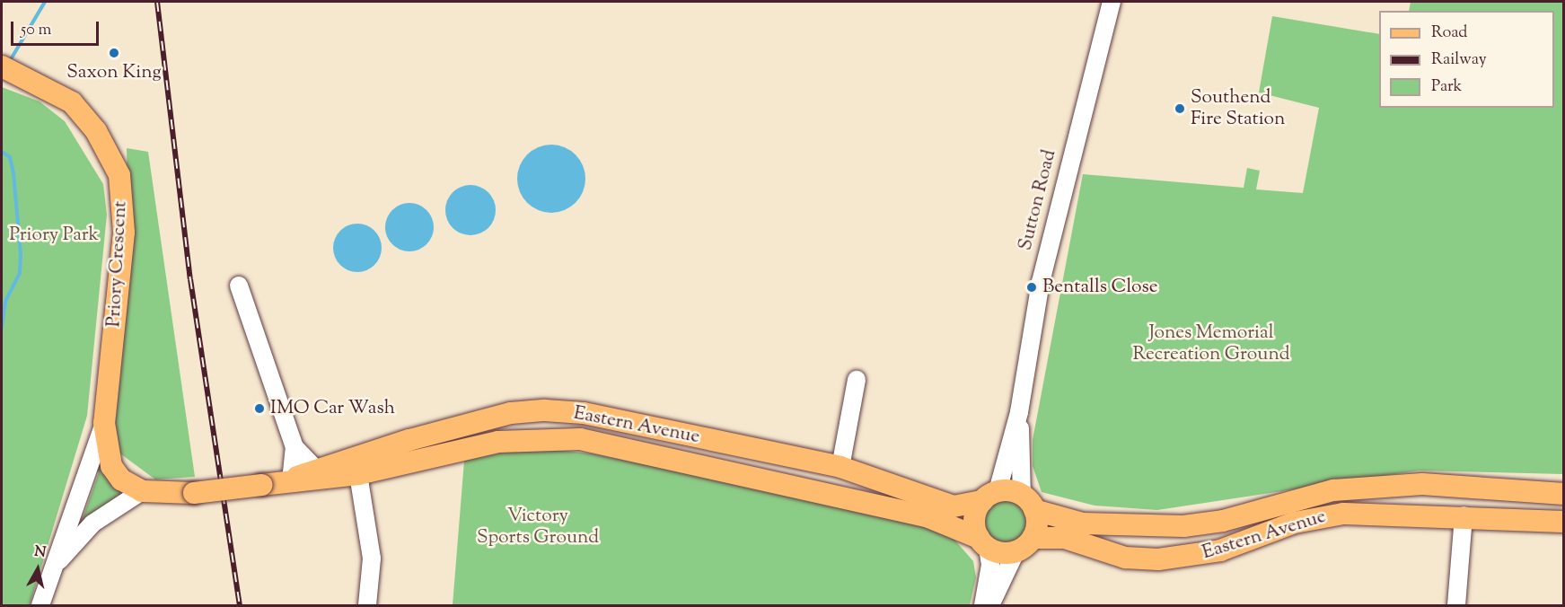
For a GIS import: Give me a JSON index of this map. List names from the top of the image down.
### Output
{
  "streets": {
    "main road": ["Priory Crescent", "Eastern Avenue"],
    "street": ["Sutton Road"]
  },
  "crossings": [
    ["Sutton Road", "Eastern Avenue"],
    ["Priory Crescent", "Eastern Avenue"]
  ],
  "parks": ["Priory Park", "Jones Memorial Recreation Ground", "Victory Sports Ground"],
  "places": [
    "Saxon King",
    "Southend Fire Station",
    "Bentalls Close",
    "IMO Car Wash"
  ],
  "legend": ["Road", "Railway", "Park"],
  "scale_bar": "50 m",
  "north": "top"
}
